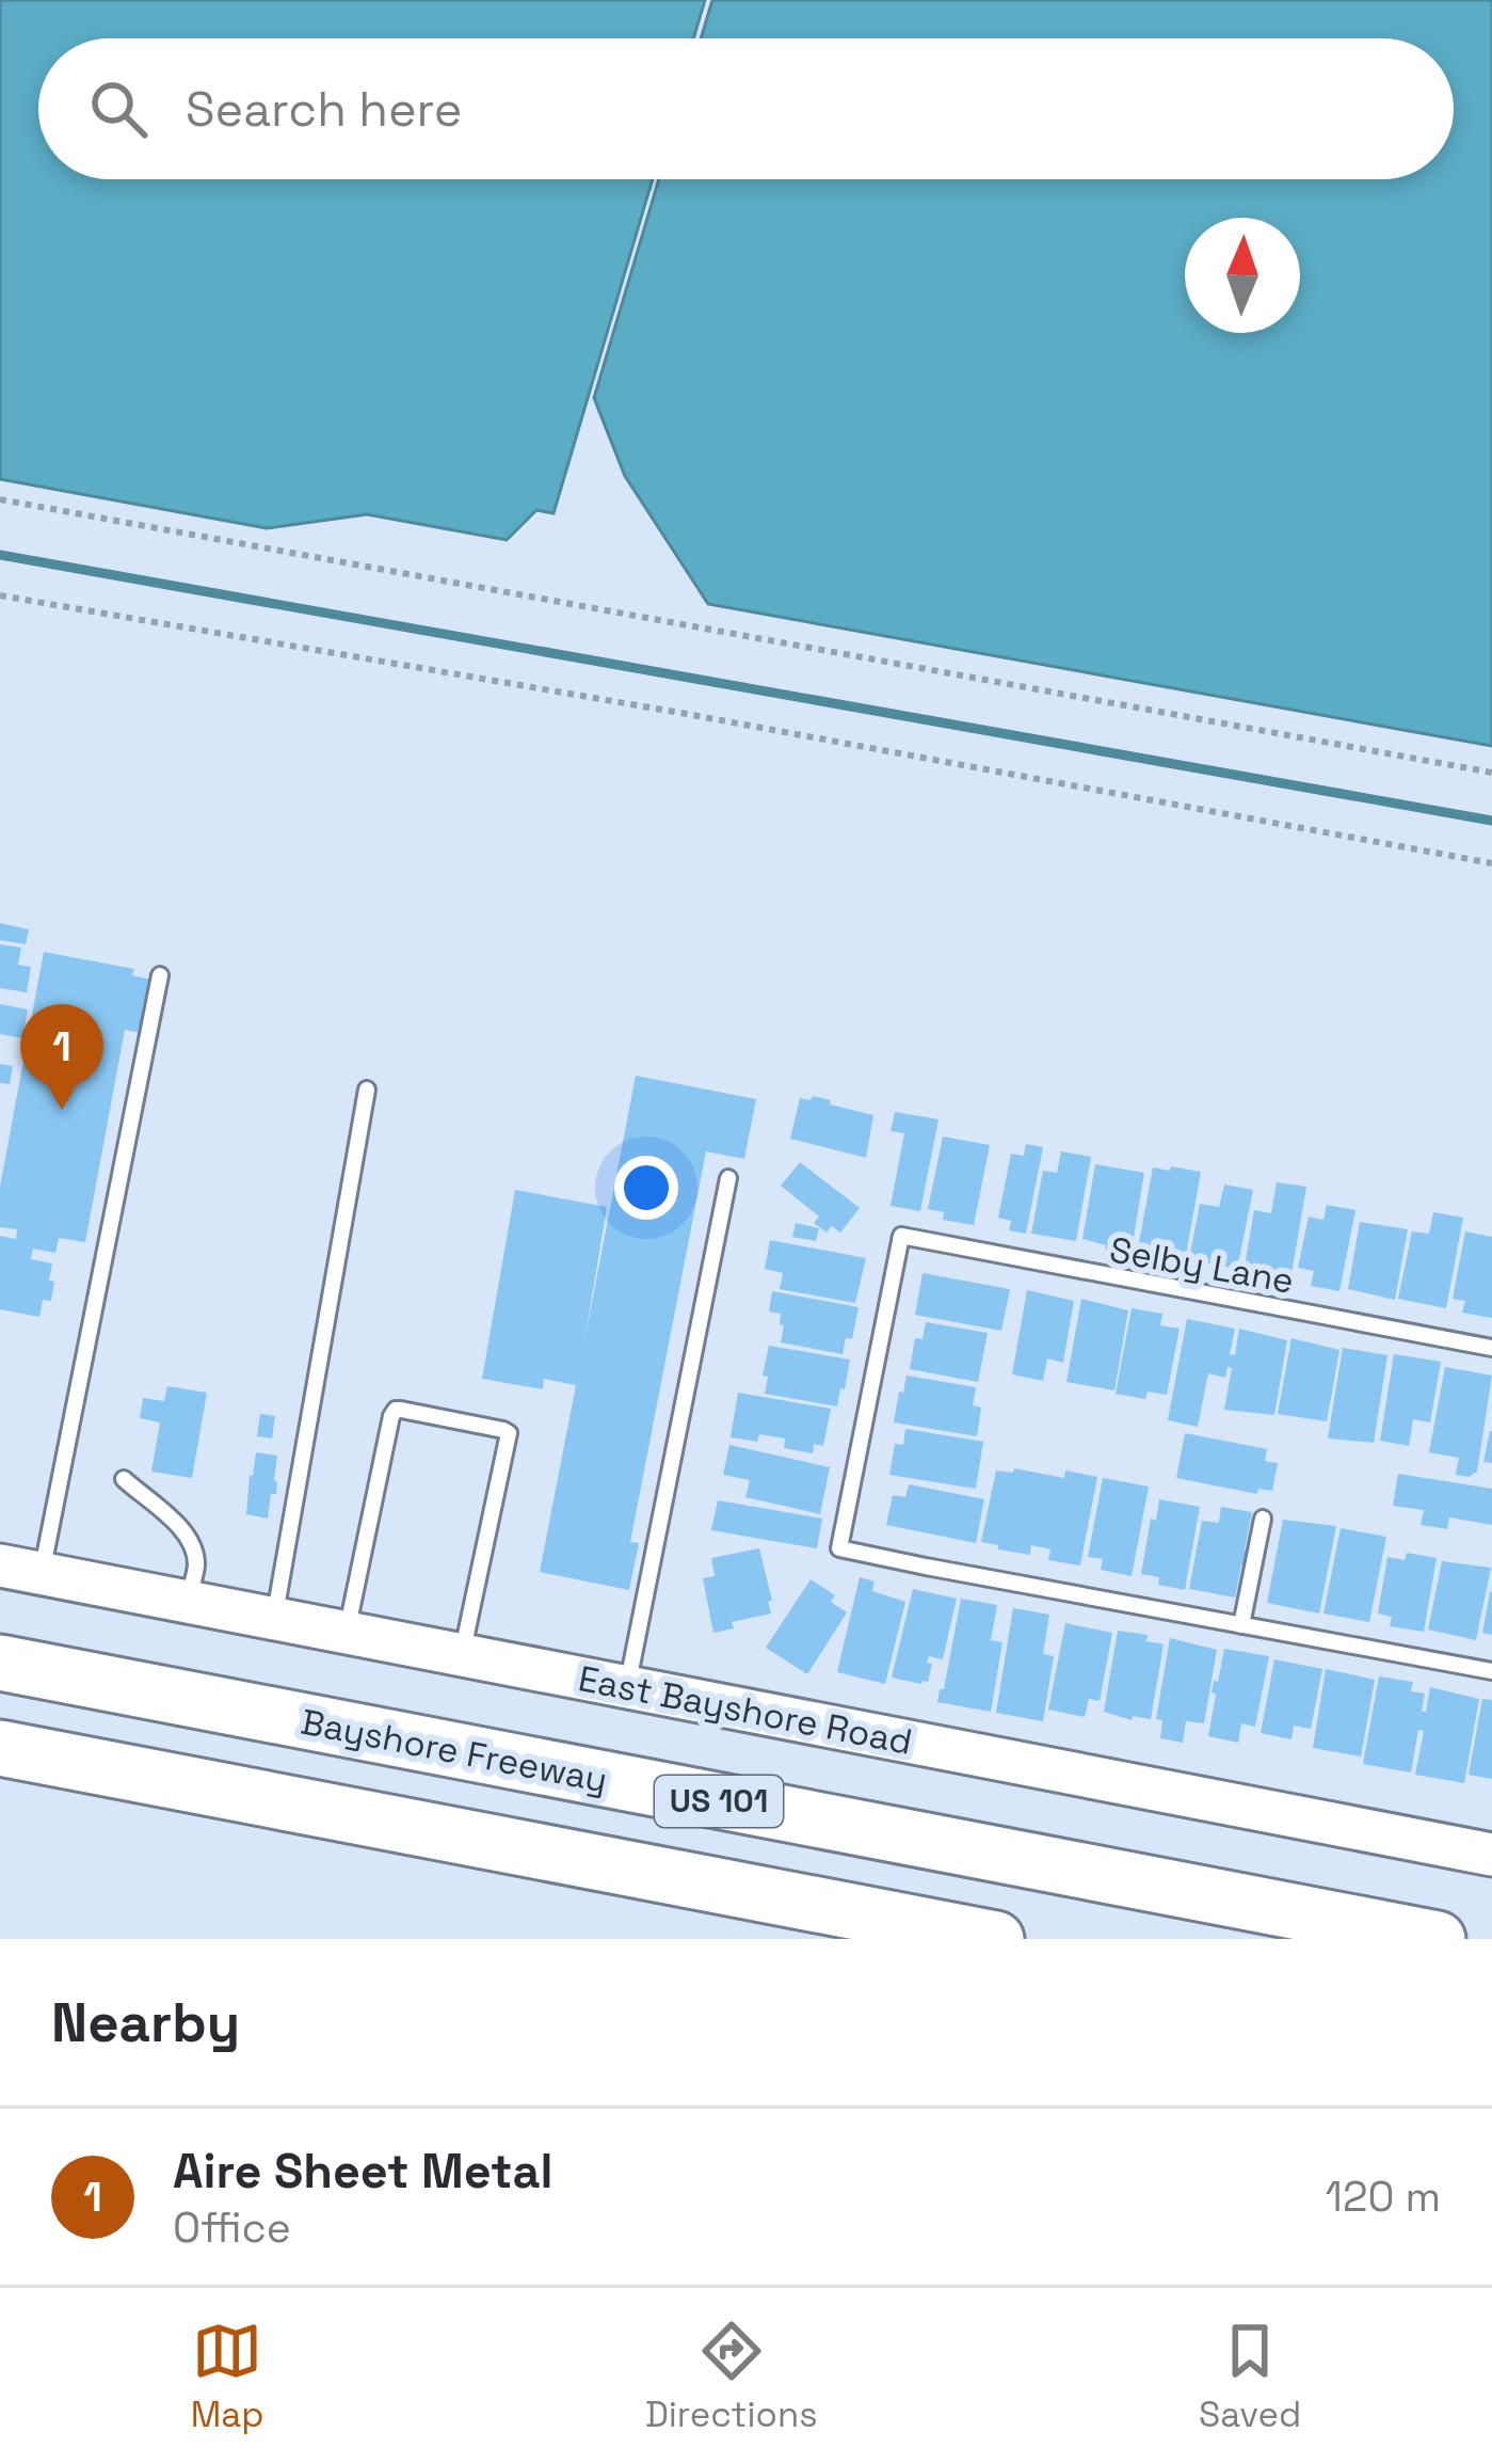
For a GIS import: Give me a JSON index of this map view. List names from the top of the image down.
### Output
{
  "streets": {
    "highway": ["Bayshore Freeway", "US 101"],
    "street": ["East Bayshore Road"],
    "lane": ["Selby Lane"]
  },
  "north": "top",
  "page": {
    "search": "Search here",
    "pins": "1",
    "heading": "Nearby",
    "list": [
      {
        "mark": "1",
        "name": "Aire Sheet Metal",
        "note": "Office",
        "value": "120 m"
      }
    ],
    "nav": ["Map", "Directions", "Saved"]
  }
}
